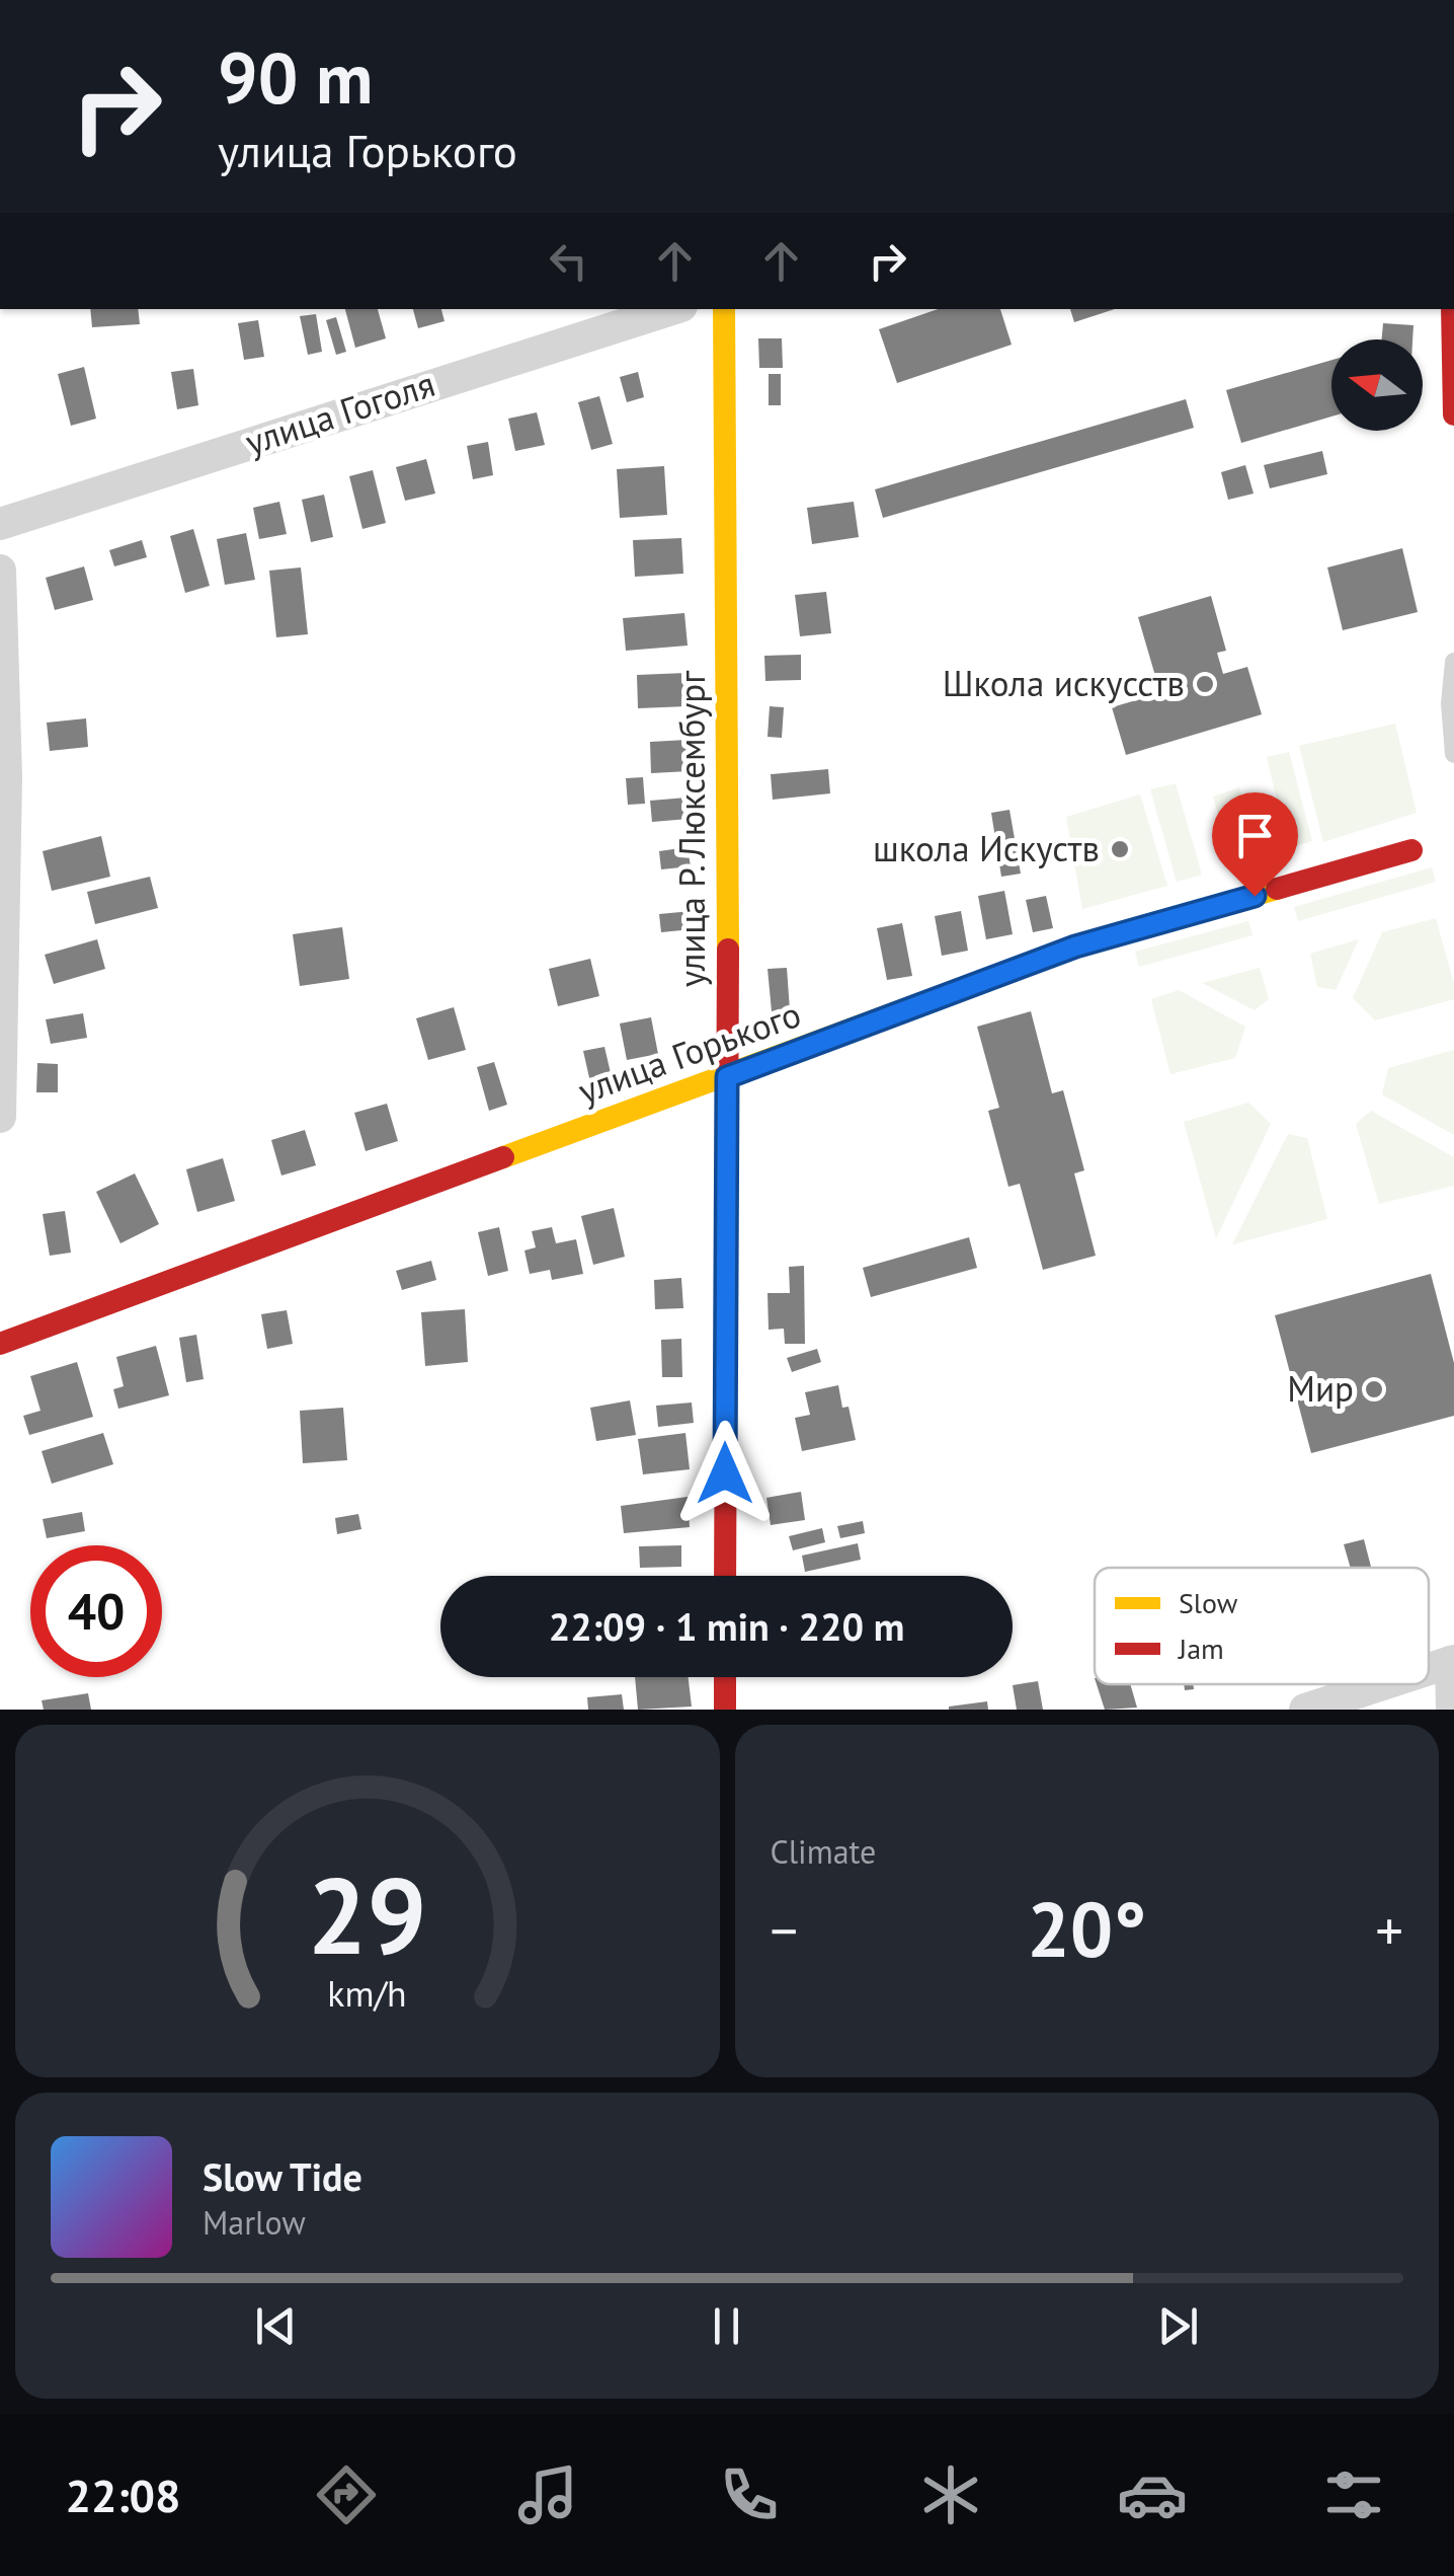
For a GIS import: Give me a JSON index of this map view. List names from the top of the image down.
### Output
{
  "streets": {
    "street": ["улица Гоголя", "улица Р. Люксембург", "улица Горького"]
  },
  "crossings": [
    ["улица Р. Люксембург", "улица Горького"]
  ],
  "places": ["Школа искусств", "школа Искуств", "Мир"],
  "legend": ["Slow", "Jam"],
  "north": "left",
  "page": {
    "turn": ["90 m", "улица Горького"],
    "limit": "40",
    "trip": "22:09 · 1 min · 220 m",
    "tile": "Climate",
    "heat": ["−", "20°", "+"],
    "song": ["Slow Tide", "Marlow"],
    "tabs": "22:08",
    "gauge": ["29", "km/h"]
  }
}
